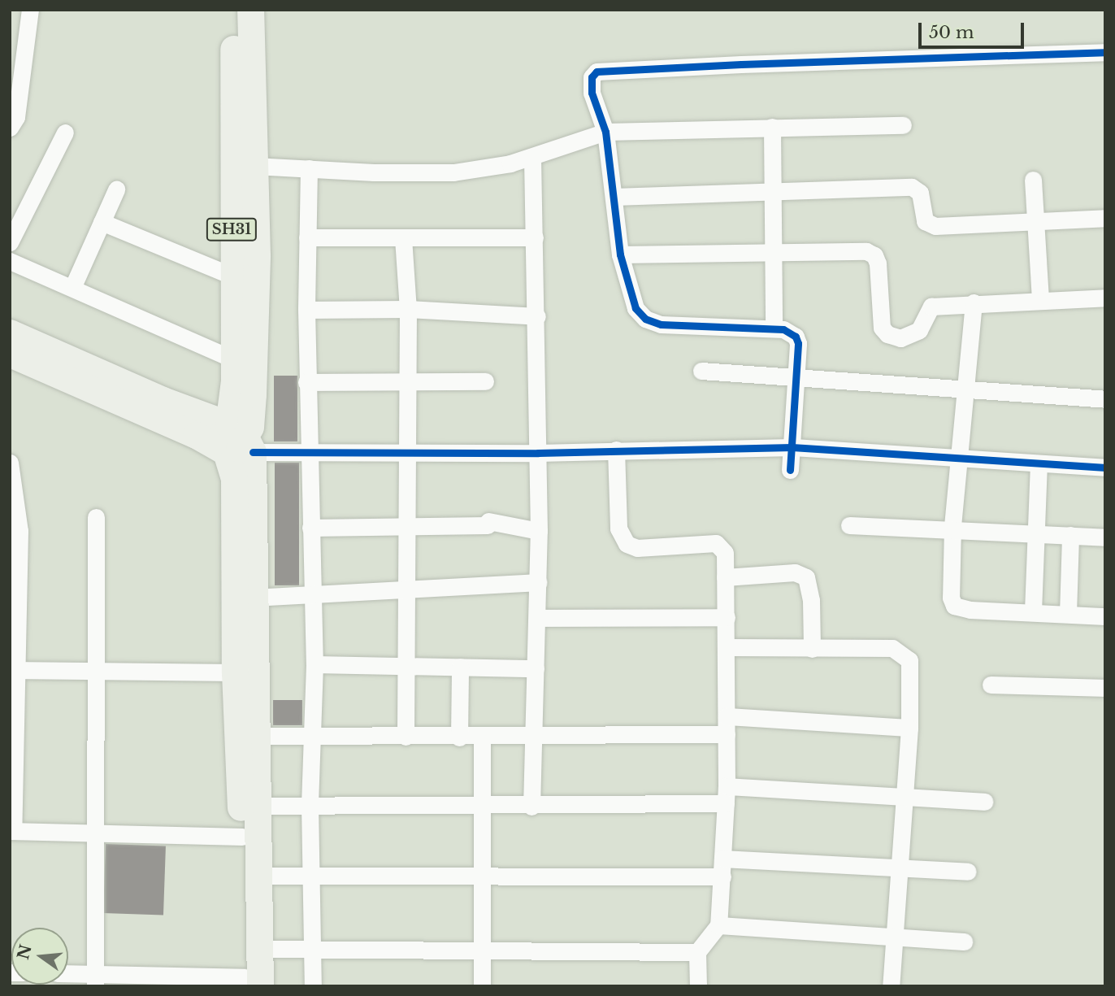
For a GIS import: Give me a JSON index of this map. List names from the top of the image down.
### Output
{
  "streets": {
    "main road": ["SH31"]
  },
  "scale_bar": "50 m",
  "north": "left"
}
